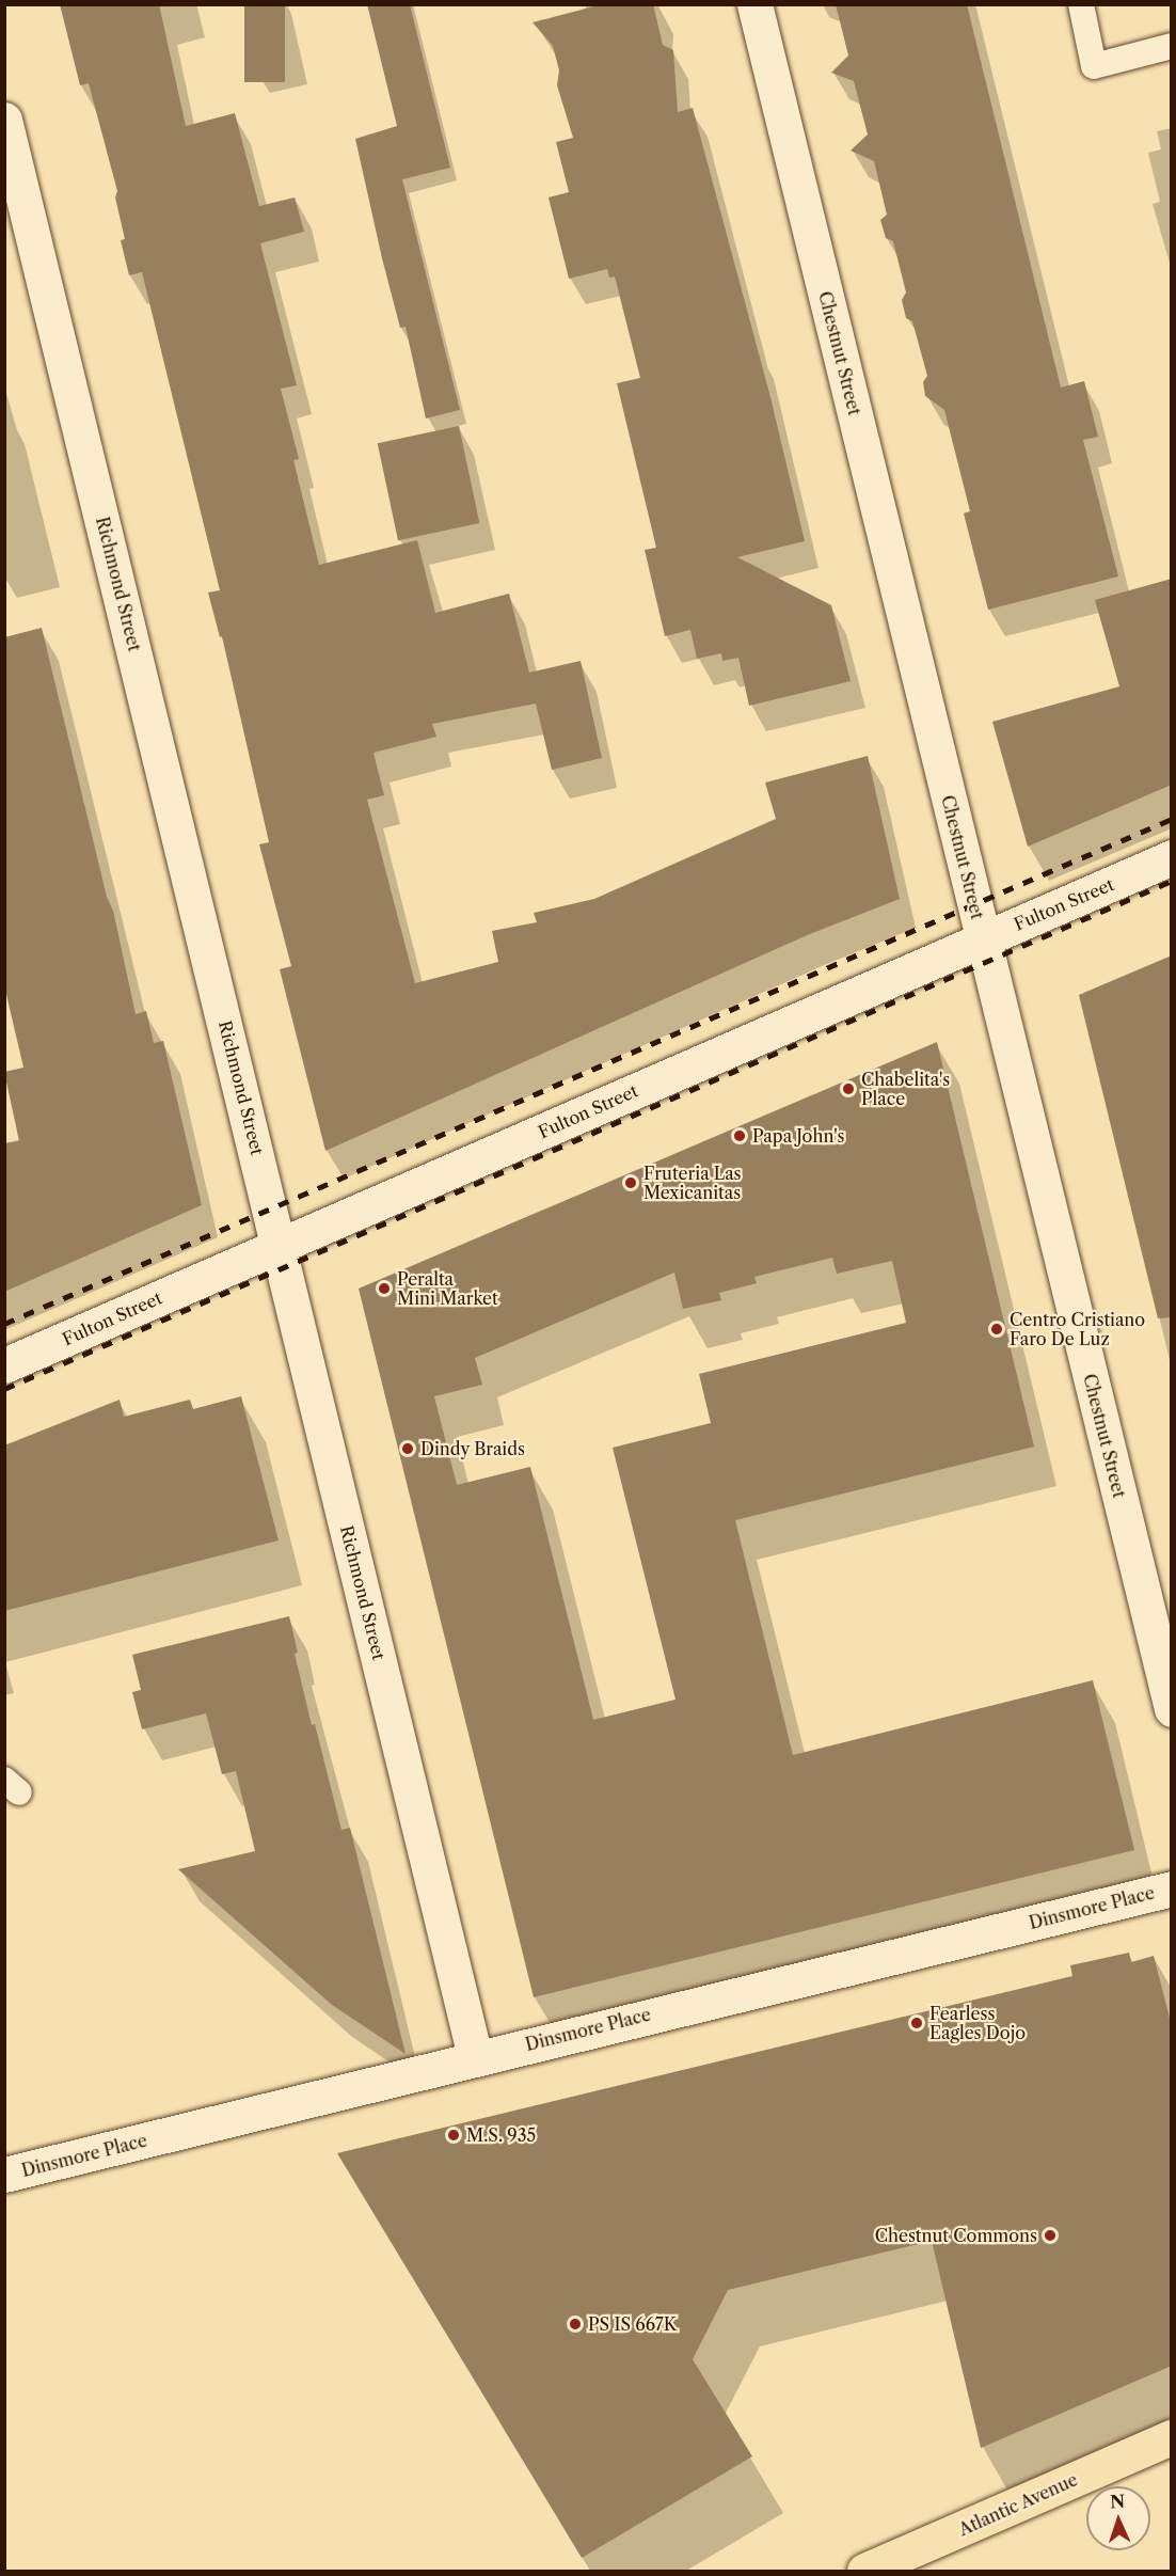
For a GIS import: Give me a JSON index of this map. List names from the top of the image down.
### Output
{
  "streets": {
    "main road": ["Atlantic Avenue"],
    "street": [
      "Chestnut Street",
      "Richmond Street",
      "Fulton Street",
      "Dinsmore Place"
    ]
  },
  "crossings": [
    ["Chestnut Street", "Fulton Street"],
    ["Richmond Street", "Fulton Street"],
    ["Richmond Street", "Dinsmore Place"]
  ],
  "places": [
    "Chabelita's Place",
    "Papa John's",
    "Fruteria Las Mexicanitas",
    "Peralta Mini Market",
    "Centro Cristiano Faro De Luz",
    "Dindy Braids",
    "Fearless Eagles Dojo",
    "M.S. 935",
    "Chestnut Commons",
    "PS IS 667K"
  ],
  "north": "top"
}
